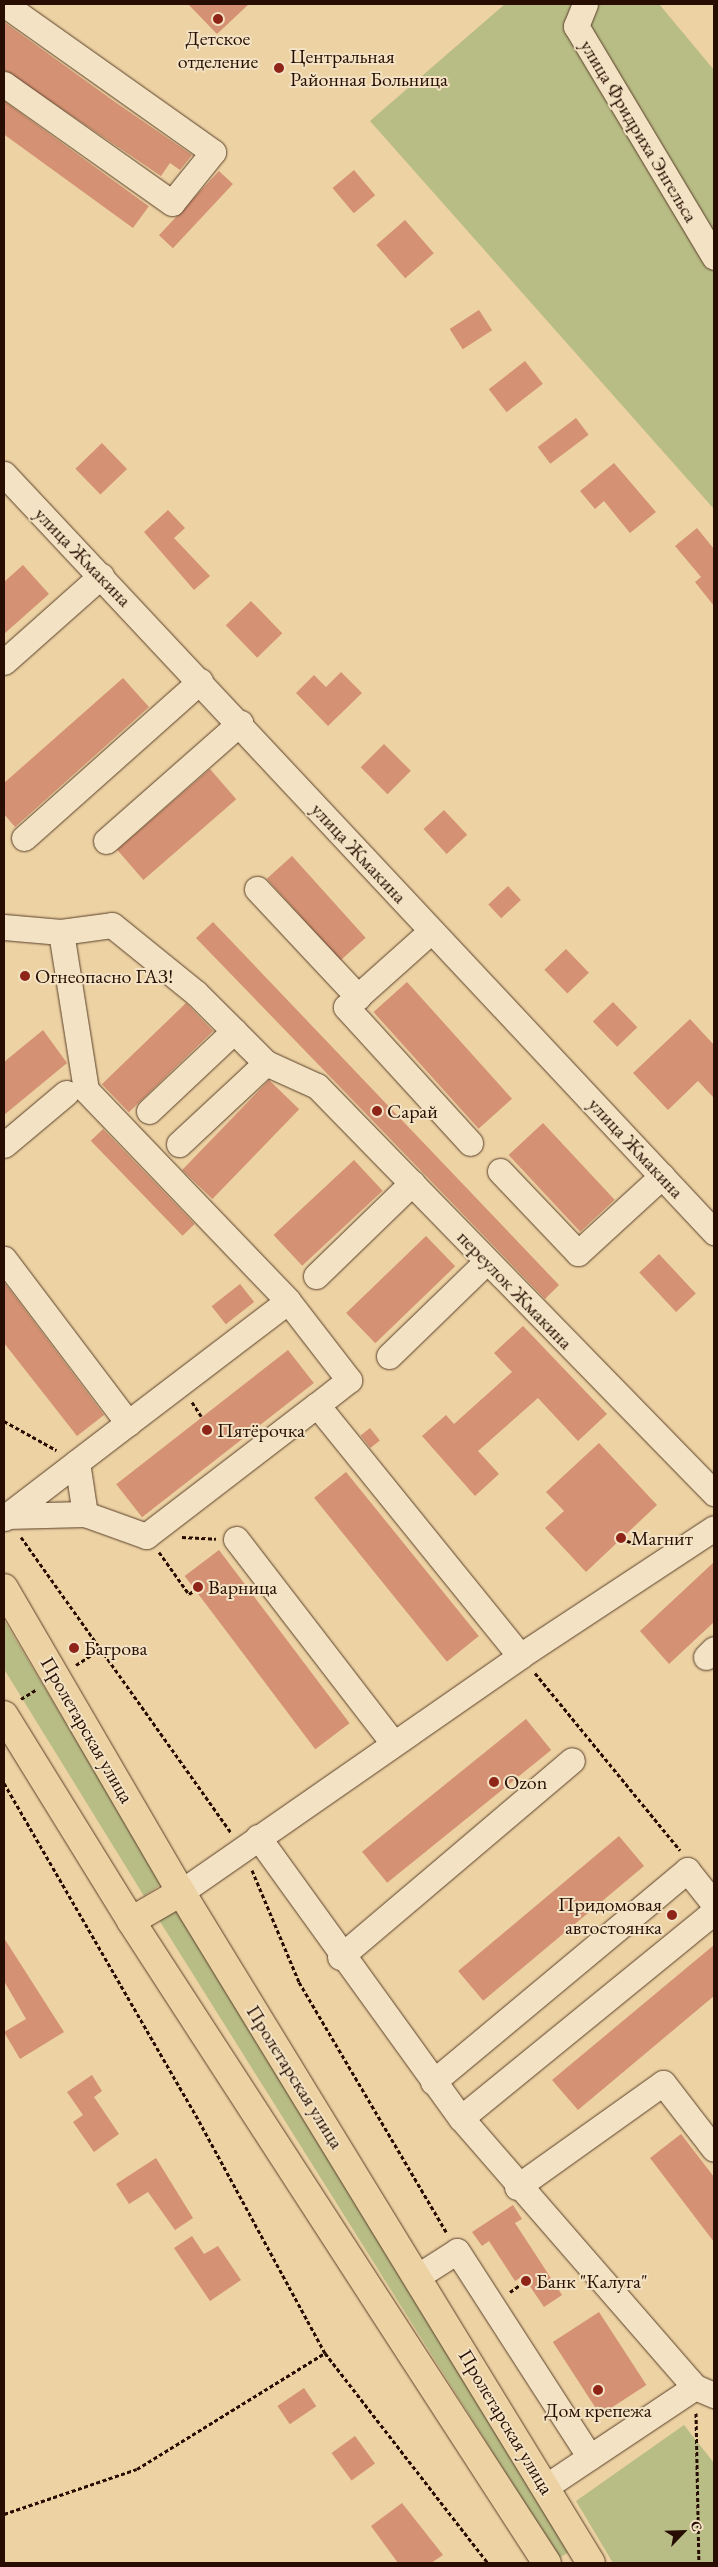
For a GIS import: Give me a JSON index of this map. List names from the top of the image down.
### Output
{
  "streets": {
    "main road": ["Пролетарская улица"],
    "street": ["улица Фридриха Энгельса", "улица Жмакина", "переулок Жмакина"]
  },
  "places": [
    "Детское отделение",
    "Центральная Районная Больница",
    "Огнеопасно ГАЗ!",
    "Сарай",
    "Пятёрочка",
    "Магнит",
    "Варница",
    "Багрова",
    "Ozon",
    "Придомовая автостоянка",
    "Банк \"Калуга\"",
    "Дом крепежа"
  ],
  "north": "top right"
}
